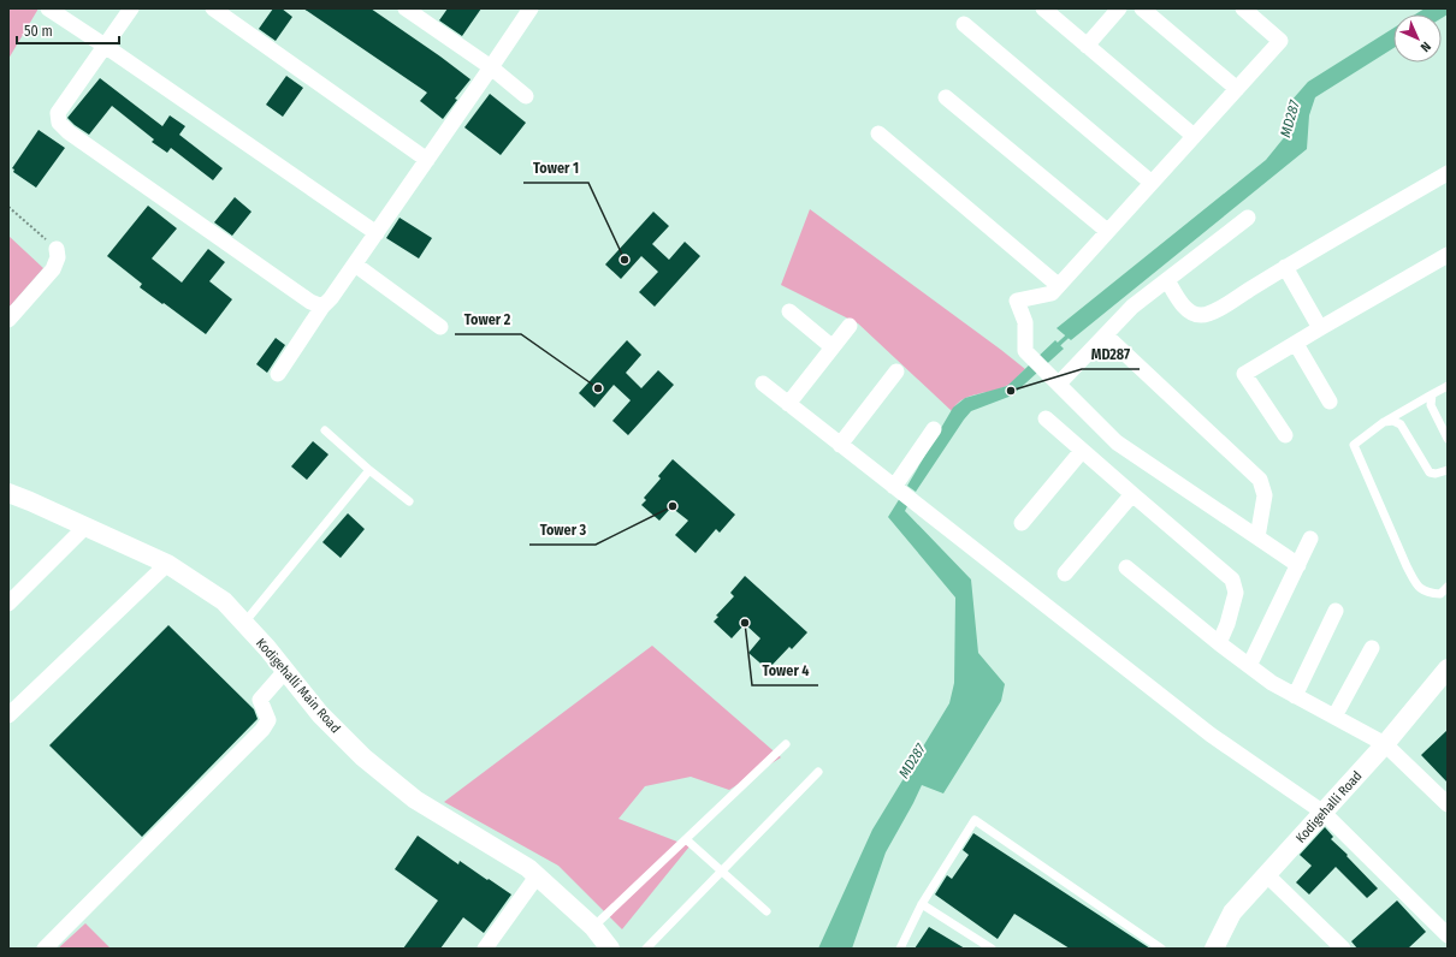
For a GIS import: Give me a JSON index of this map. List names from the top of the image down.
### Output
{
  "streets": {
    "street": ["Kodigehalli Main Road", "Kodigehalli Road"]
  },
  "water": ["MD287"],
  "places": [
    "Tower 1",
    "Tower 2",
    "MD287",
    "Tower 3",
    "Tower 4"
  ],
  "scale_bar": "50 m",
  "north": "bottom right"
}
